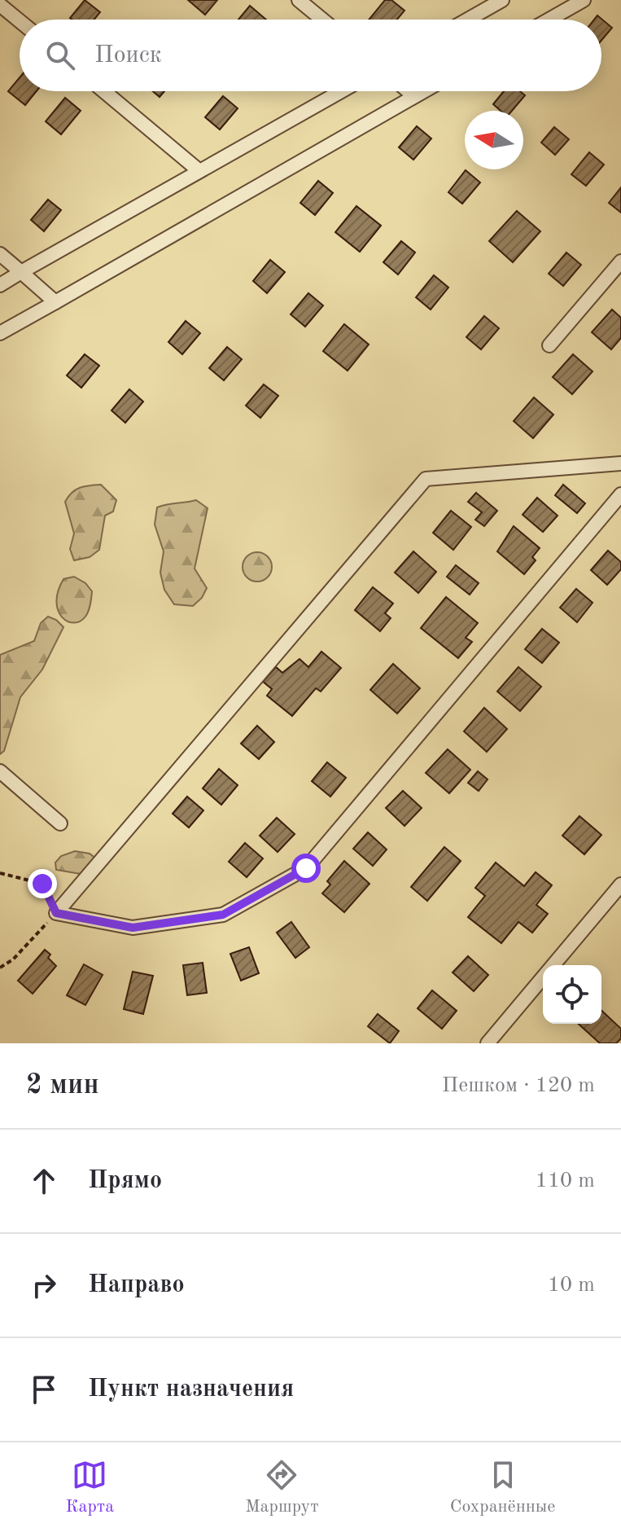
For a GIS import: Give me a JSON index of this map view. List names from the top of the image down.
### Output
{
  "north": "left",
  "page": {
    "search": "Поиск",
    "heading": ["2 мин", "Пешком · 120 m"],
    "list": [
      ["Прямо", "110 m"],
      ["Направо", "10 m"],
      "Пункт назначения"
    ],
    "nav": ["Карта", "Маршрут", "Сохранённые"]
  }
}
